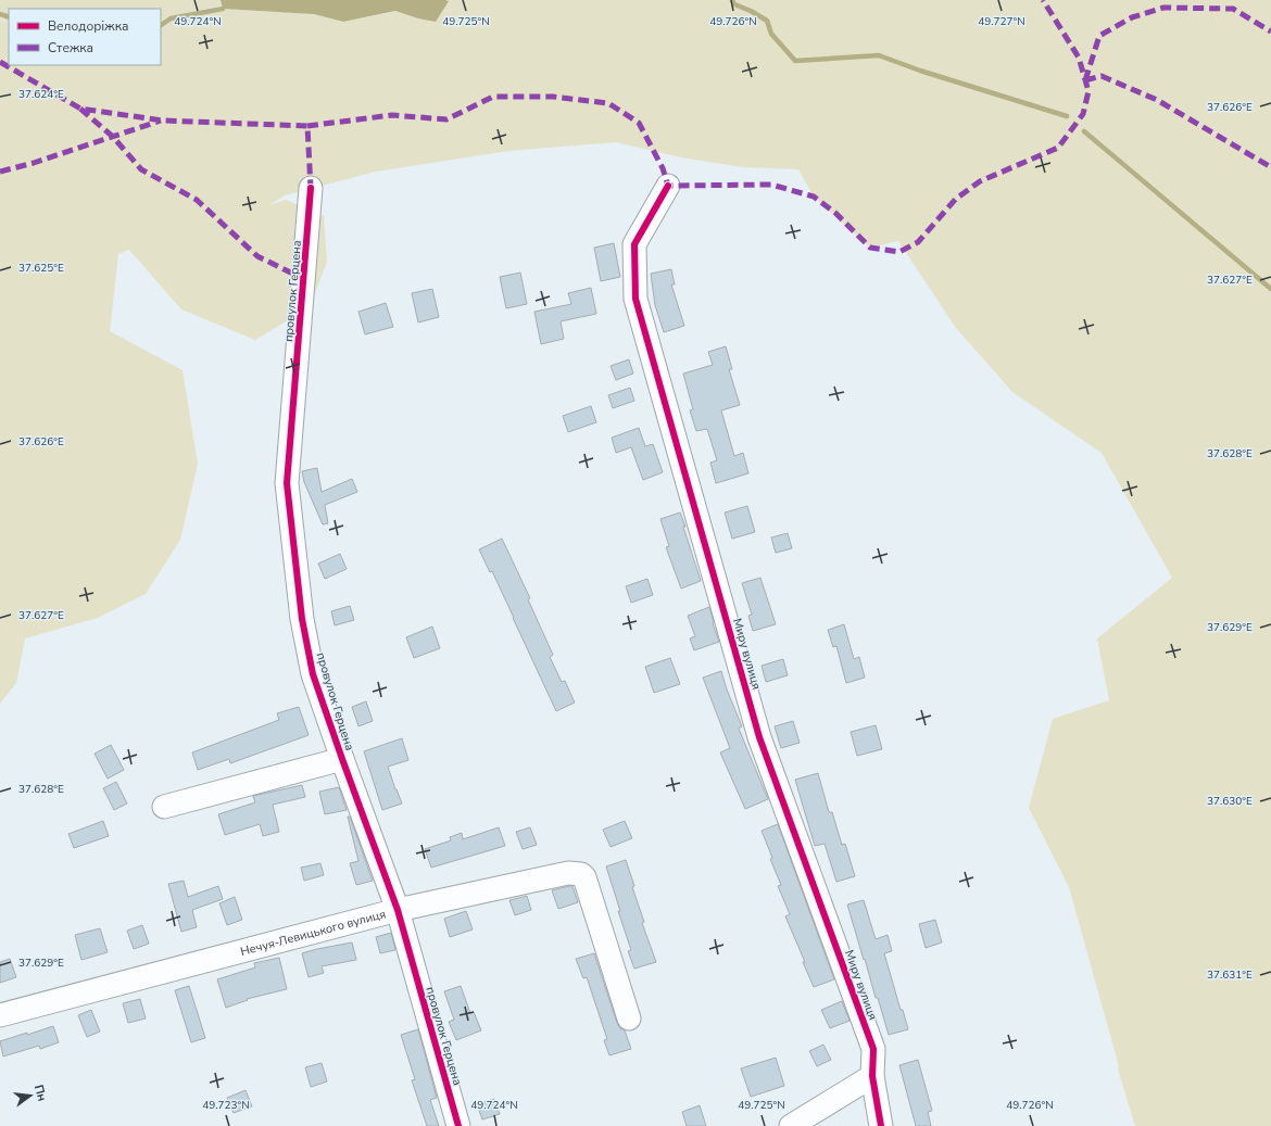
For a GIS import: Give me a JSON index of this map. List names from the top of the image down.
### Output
{
  "streets": {
    "street": ["провулок Герцена", "Миру вулиця", "Нечуя-Левицького вулиця"]
  },
  "crossings": [
    ["провулок Герцена", "Нечуя-Левицького вулиця"]
  ],
  "legend": ["Велодоріжка", "Стежка"],
  "north": "right",
  "coordinates": [
    "49.724°N",
    "49.725°N",
    "49.726°N",
    "49.727°N",
    "37.624°E",
    "37.626°E",
    "37.625°E",
    "37.627°E",
    "37.628°E",
    "37.629°E",
    "37.630°E",
    "37.631°E",
    "49.723°N"
  ]
}
